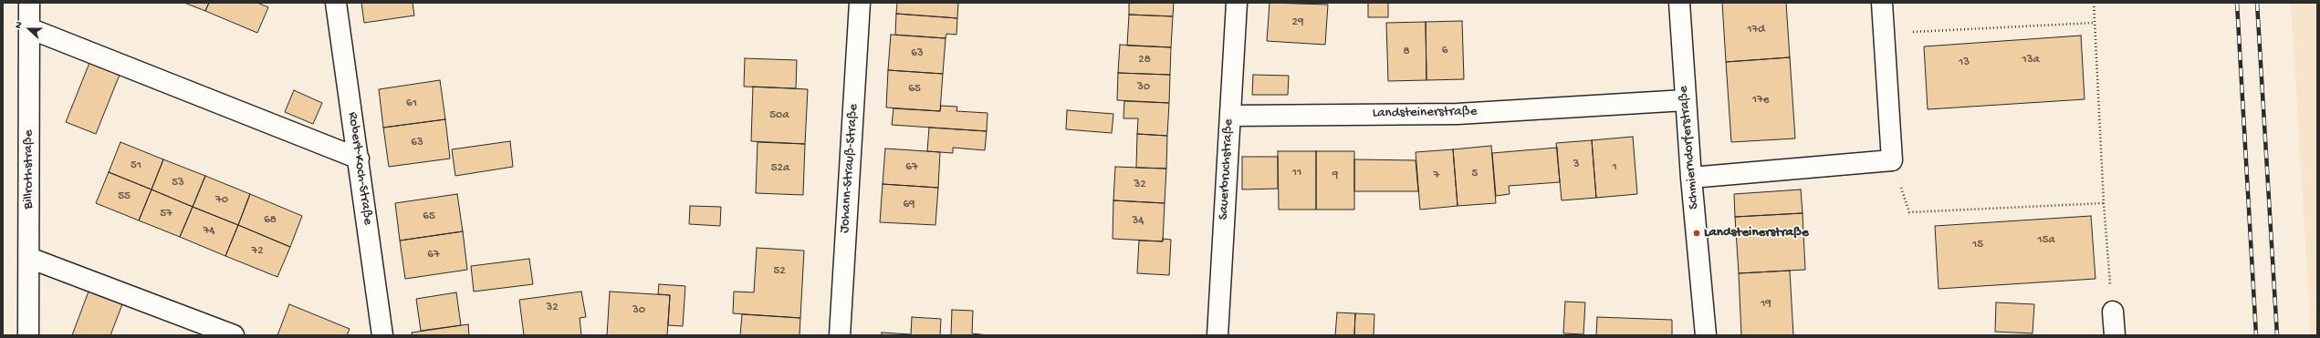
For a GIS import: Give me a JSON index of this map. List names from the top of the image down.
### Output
{
  "streets": {
    "street": [
      "Landsteinerstraße",
      "Schmierndorferstraße",
      "Robert-Koch-Straße",
      "Johann-Strauß-Straße",
      "Billrothstraße",
      "Sauerbruchstraße"
    ]
  },
  "crossings": [
    ["Landsteinerstraße", "Schmierndorferstraße"],
    ["Landsteinerstraße", "Sauerbruchstraße"]
  ],
  "places": ["Landsteinerstraße"],
  "house_numbers": [
    "29",
    "17d",
    "6",
    "8",
    "63",
    "28",
    "13a",
    "13",
    "30",
    "65",
    "17e",
    "61",
    "50a",
    "63",
    "3",
    "51",
    "67",
    "1",
    "52a",
    "11",
    "5",
    "9",
    "7",
    "53",
    "32",
    "55",
    "70",
    "69",
    "57",
    "65",
    "68",
    "34",
    "74",
    "15a",
    "15",
    "72",
    "67",
    "52",
    "19",
    "32",
    "30"
  ],
  "north": "left"
}
